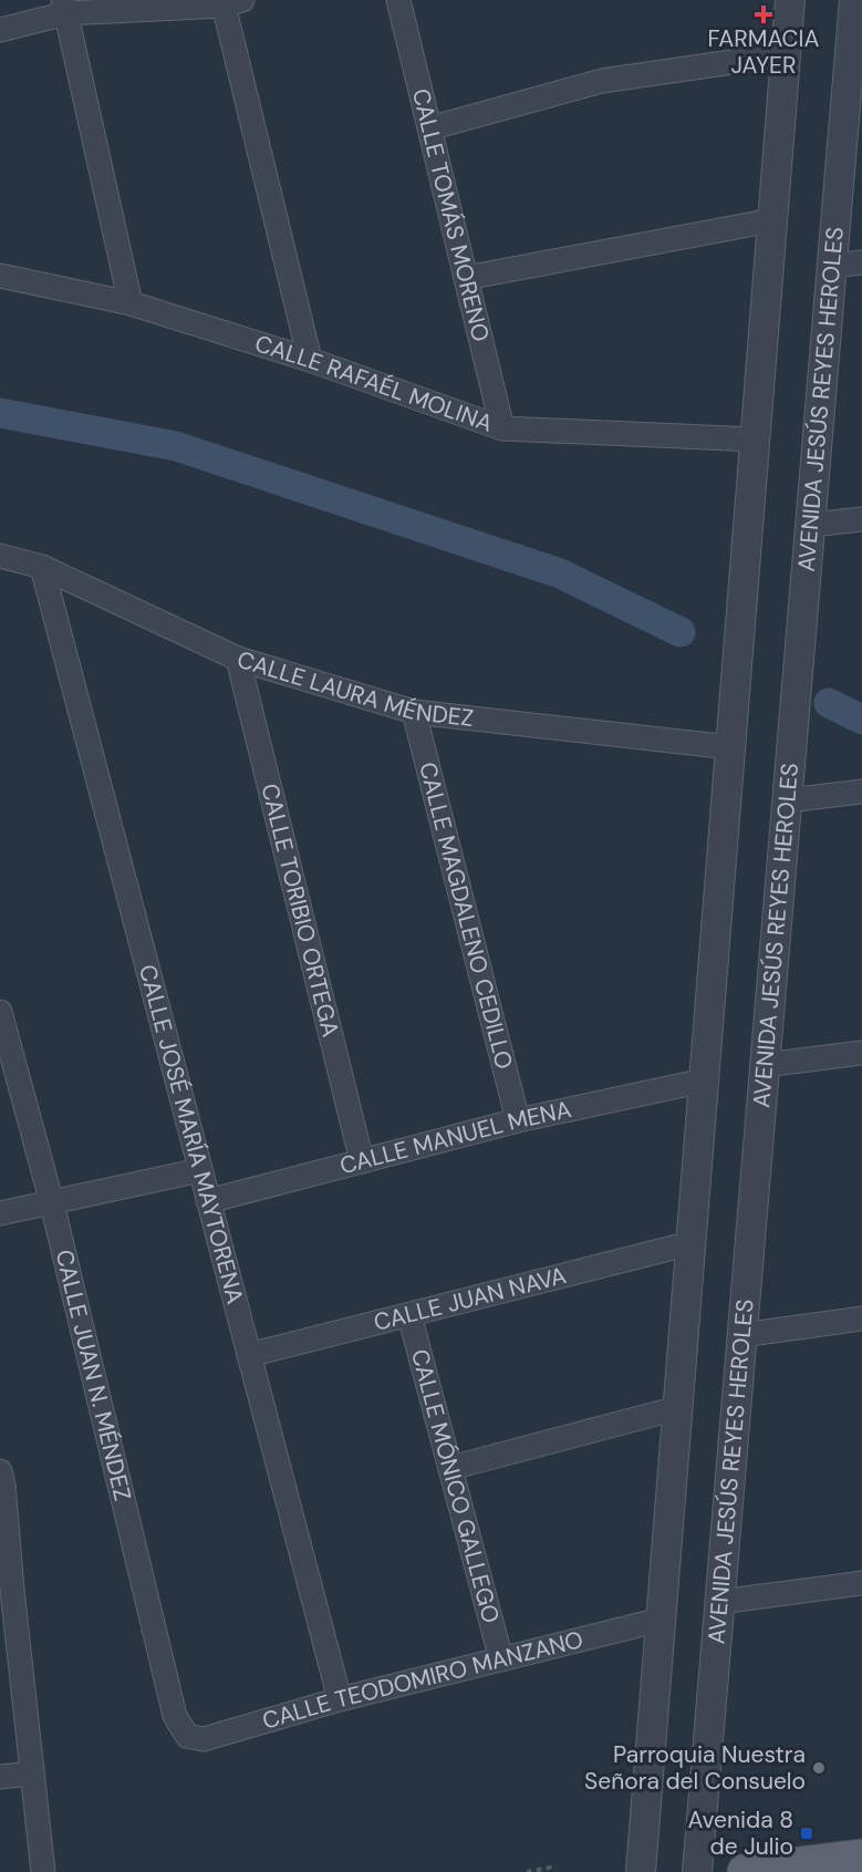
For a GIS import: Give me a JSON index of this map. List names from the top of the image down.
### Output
{
  "streets": {
    "street": [
      "CALLE TOMÁS MORENO",
      "CALLE RAFAÉL MOLINA",
      "AVENIDA JESÚS REYES HEROLES",
      "CALLE LAURA MÉNDEZ",
      "CALLE TORIBIO ORTEGA",
      "CALLE MAGDALENO CEDILLO",
      "CALLE JOSÉ MARÍA MAYTORENA",
      "CALLE MANUEL MENA",
      "CALLE JUAN NAVA",
      "CALLE JUAN N. MÉNDEZ",
      "CALLE MÓNICO GALLEGO",
      "CALLE TEODOMIRO MANZANO"
    ]
  },
  "crossings": [
    ["CALLE TOMÁS MORENO", "CALLE RAFAÉL MOLINA"],
    ["CALLE LAURA MÉNDEZ", "CALLE TORIBIO ORTEGA"],
    ["CALLE LAURA MÉNDEZ", "CALLE MAGDALENO CEDILLO"],
    ["CALLE LAURA MÉNDEZ", "CALLE JOSÉ MARÍA MAYTORENA"],
    ["CALLE TORIBIO ORTEGA", "CALLE MANUEL MENA"],
    ["CALLE MAGDALENO CEDILLO", "CALLE MANUEL MENA"],
    ["CALLE JOSÉ MARÍA MAYTORENA", "CALLE MANUEL MENA"],
    ["CALLE JOSÉ MARÍA MAYTORENA", "CALLE JUAN NAVA"],
    ["CALLE JOSÉ MARÍA MAYTORENA", "CALLE TEODOMIRO MANZANO"],
    ["CALLE JUAN NAVA", "CALLE MÓNICO GALLEGO"],
    ["CALLE JUAN N. MÉNDEZ", "CALLE TEODOMIRO MANZANO"],
    ["CALLE MÓNICO GALLEGO", "CALLE TEODOMIRO MANZANO"]
  ],
  "places": {
    "health": ["FARMACIA JAYER"],
    "other": ["Parroquia Nuestra Señora del Consuelo"],
    "transit": ["Avenida 8 de Julio"]
  }
}
